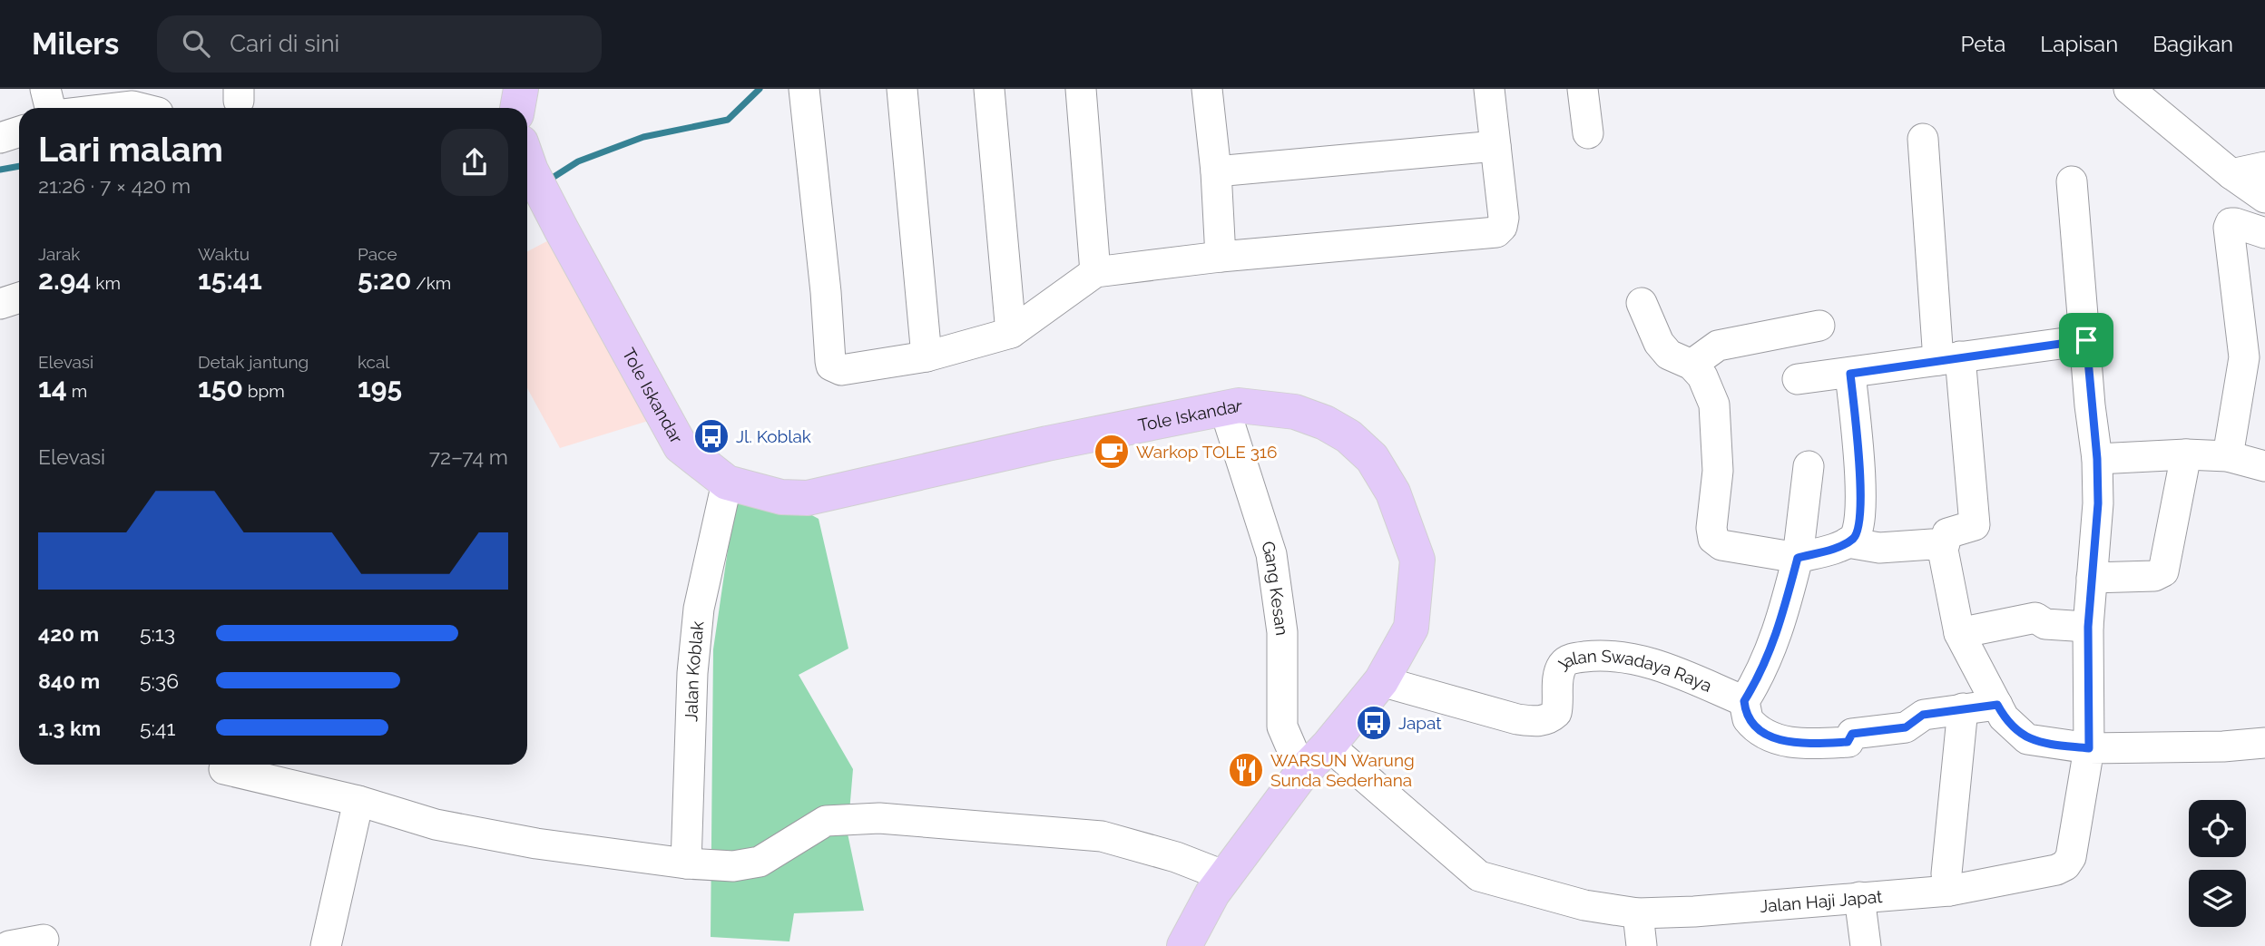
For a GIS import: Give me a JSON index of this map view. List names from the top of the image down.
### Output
{
  "streets": {
    "main road": ["Tole Iskandar"],
    "street": [
      "Gang Kesan",
      "Jalan Koblak",
      "Jalan Swadaya Raya",
      "Jalan Haji Japat"
    ]
  },
  "crossings": [
    ["Tole Iskandar", "Gang Kesan"],
    ["Tole Iskandar", "Jalan Koblak"],
    ["Tole Iskandar", "Jalan Swadaya Raya"],
    ["Tole Iskandar", "Jalan Haji Japat"]
  ],
  "places": {
    "bus stop": ["Jl. Koblak", "Japat"],
    "cafe": ["Warkop TOLE 316"],
    "restaurant": ["WARSUN Warung Sunda Sederhana"]
  },
  "page": {
    "header": "Milers",
    "search": "Cari di sini",
    "nav": ["Peta", "Lapisan", "Bagikan"],
    "heading": ["Lari malam", "21:26 · 7 × 420 m"],
    "stats": [
      ["Jarak", "2.94 km"],
      ["Waktu", "15:41"],
      ["Pace", "5:20 /km"],
      ["Elevasi", "14 m"],
      ["Detak jantung", "150 bpm"],
      ["kcal", "195"]
    ],
    "chart": ["Elevasi", "72–74 m"],
    "list": [
      {
        "name": "420 m",
        "note": "5:13"
      },
      {
        "name": "840 m",
        "note": "5:36"
      },
      {
        "name": "1.3 km",
        "note": "5:41"
      }
    ]
  }
}
